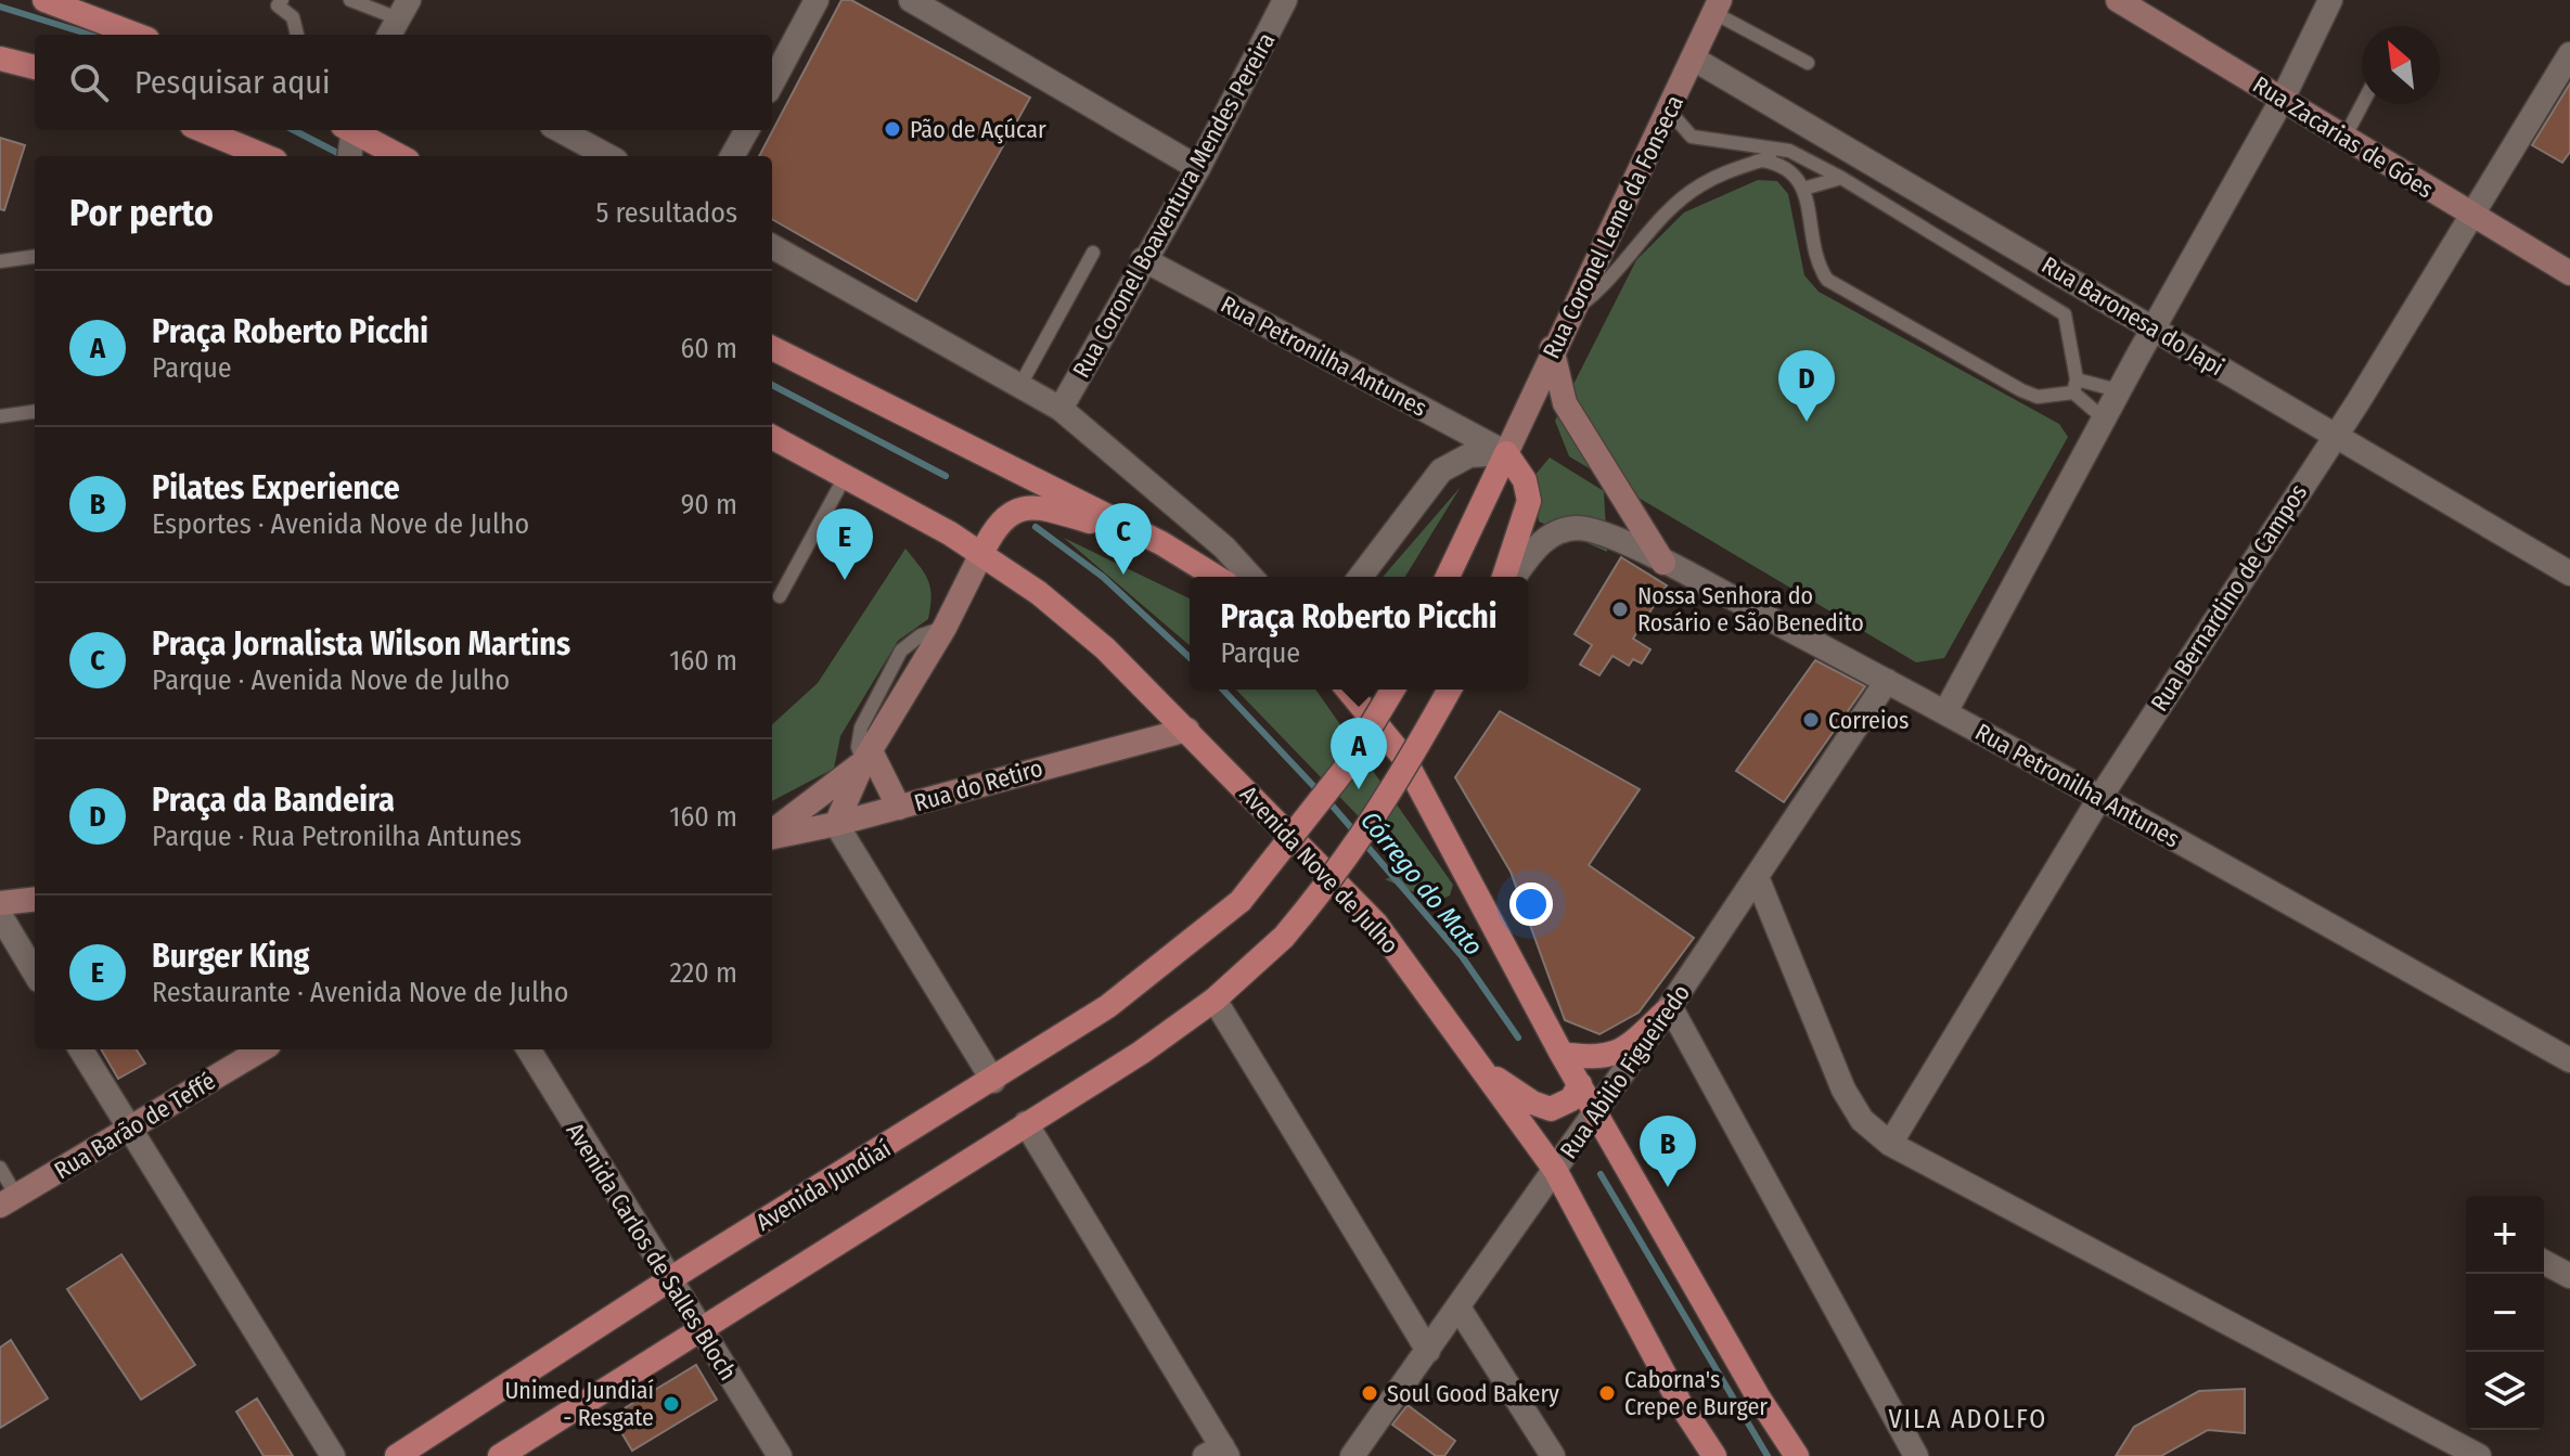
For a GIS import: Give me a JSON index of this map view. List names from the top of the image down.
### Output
{
  "streets": {
    "main road": [
      "Rua Zacarias de Góes",
      "Rua Coronel Leme da Fonseca",
      "Rua do Retiro",
      "Avenida Nove de Julho",
      "Rua Barão de Teffé",
      "Avenida Jundiaí"
    ],
    "street": [
      "Rua Coronel Boaventura Mendes Pereira",
      "Rua Baronesa do Japi",
      "Rua Petronilha Antunes",
      "Rua Bernardino de Campos",
      "Rua Abilio Figueiredo",
      "Avenida Carlos de Salles Bloch"
    ]
  },
  "crossings": [
    ["Rua Zacarias de Góes", "Rua Bernardino de Campos"],
    ["Rua Coronel Boaventura Mendes Pereira", "Rua Petronilha Antunes"],
    ["Rua Coronel Leme da Fonseca", "Rua Baronesa do Japi"],
    ["Rua Coronel Leme da Fonseca", "Rua Petronilha Antunes"],
    ["Rua Baronesa do Japi", "Rua Bernardino de Campos"],
    ["Rua Petronilha Antunes", "Rua Bernardino de Campos"],
    ["Rua Petronilha Antunes", "Rua Abilio Figueiredo"],
    ["Rua do Retiro", "Avenida Nove de Julho"],
    ["Avenida Nove de Julho", "Rua Abilio Figueiredo"],
    ["Avenida Jundiaí", "Avenida Carlos de Salles Bloch"]
  ],
  "districts": ["VILA ADOLFO"],
  "water": ["Córrego do Mato"],
  "places": [
    "Pão de Açúcar",
    "Nossa Senhora do Rosário e São Benedito",
    "Correios",
    "Soul Good Bakery",
    "Caborna's Crepe e Burger",
    "Unimed Jundiaí - Resgate"
  ],
  "north": "top left",
  "page": {
    "search": "Pesquisar aqui",
    "heading": ["Por perto", "5 resultados"],
    "list": [
      {
        "mark": "A",
        "name": "Praça Roberto Picchi",
        "note": "Parque",
        "value": "60 m"
      },
      {
        "mark": "B",
        "name": "Pilates Experience",
        "note": "Esportes · Avenida Nove de Julho",
        "value": "90 m"
      },
      {
        "mark": "C",
        "name": "Praça Jornalista Wilson Martins",
        "note": "Parque · Avenida Nove de Julho",
        "value": "160 m"
      },
      {
        "mark": "D",
        "name": "Praça da Bandeira",
        "note": "Parque · Rua Petronilha Antunes",
        "value": "160 m"
      },
      {
        "mark": "E",
        "name": "Burger King",
        "note": "Restaurante · Avenida Nove de Julho",
        "value": "220 m"
      }
    ],
    "pins": [
      "D",
      "C",
      "E",
      "A",
      "B"
    ],
    "popup": ["Praça Roberto Picchi", "Parque"],
    "map_buttons": ["+", "−"]
  }
}
